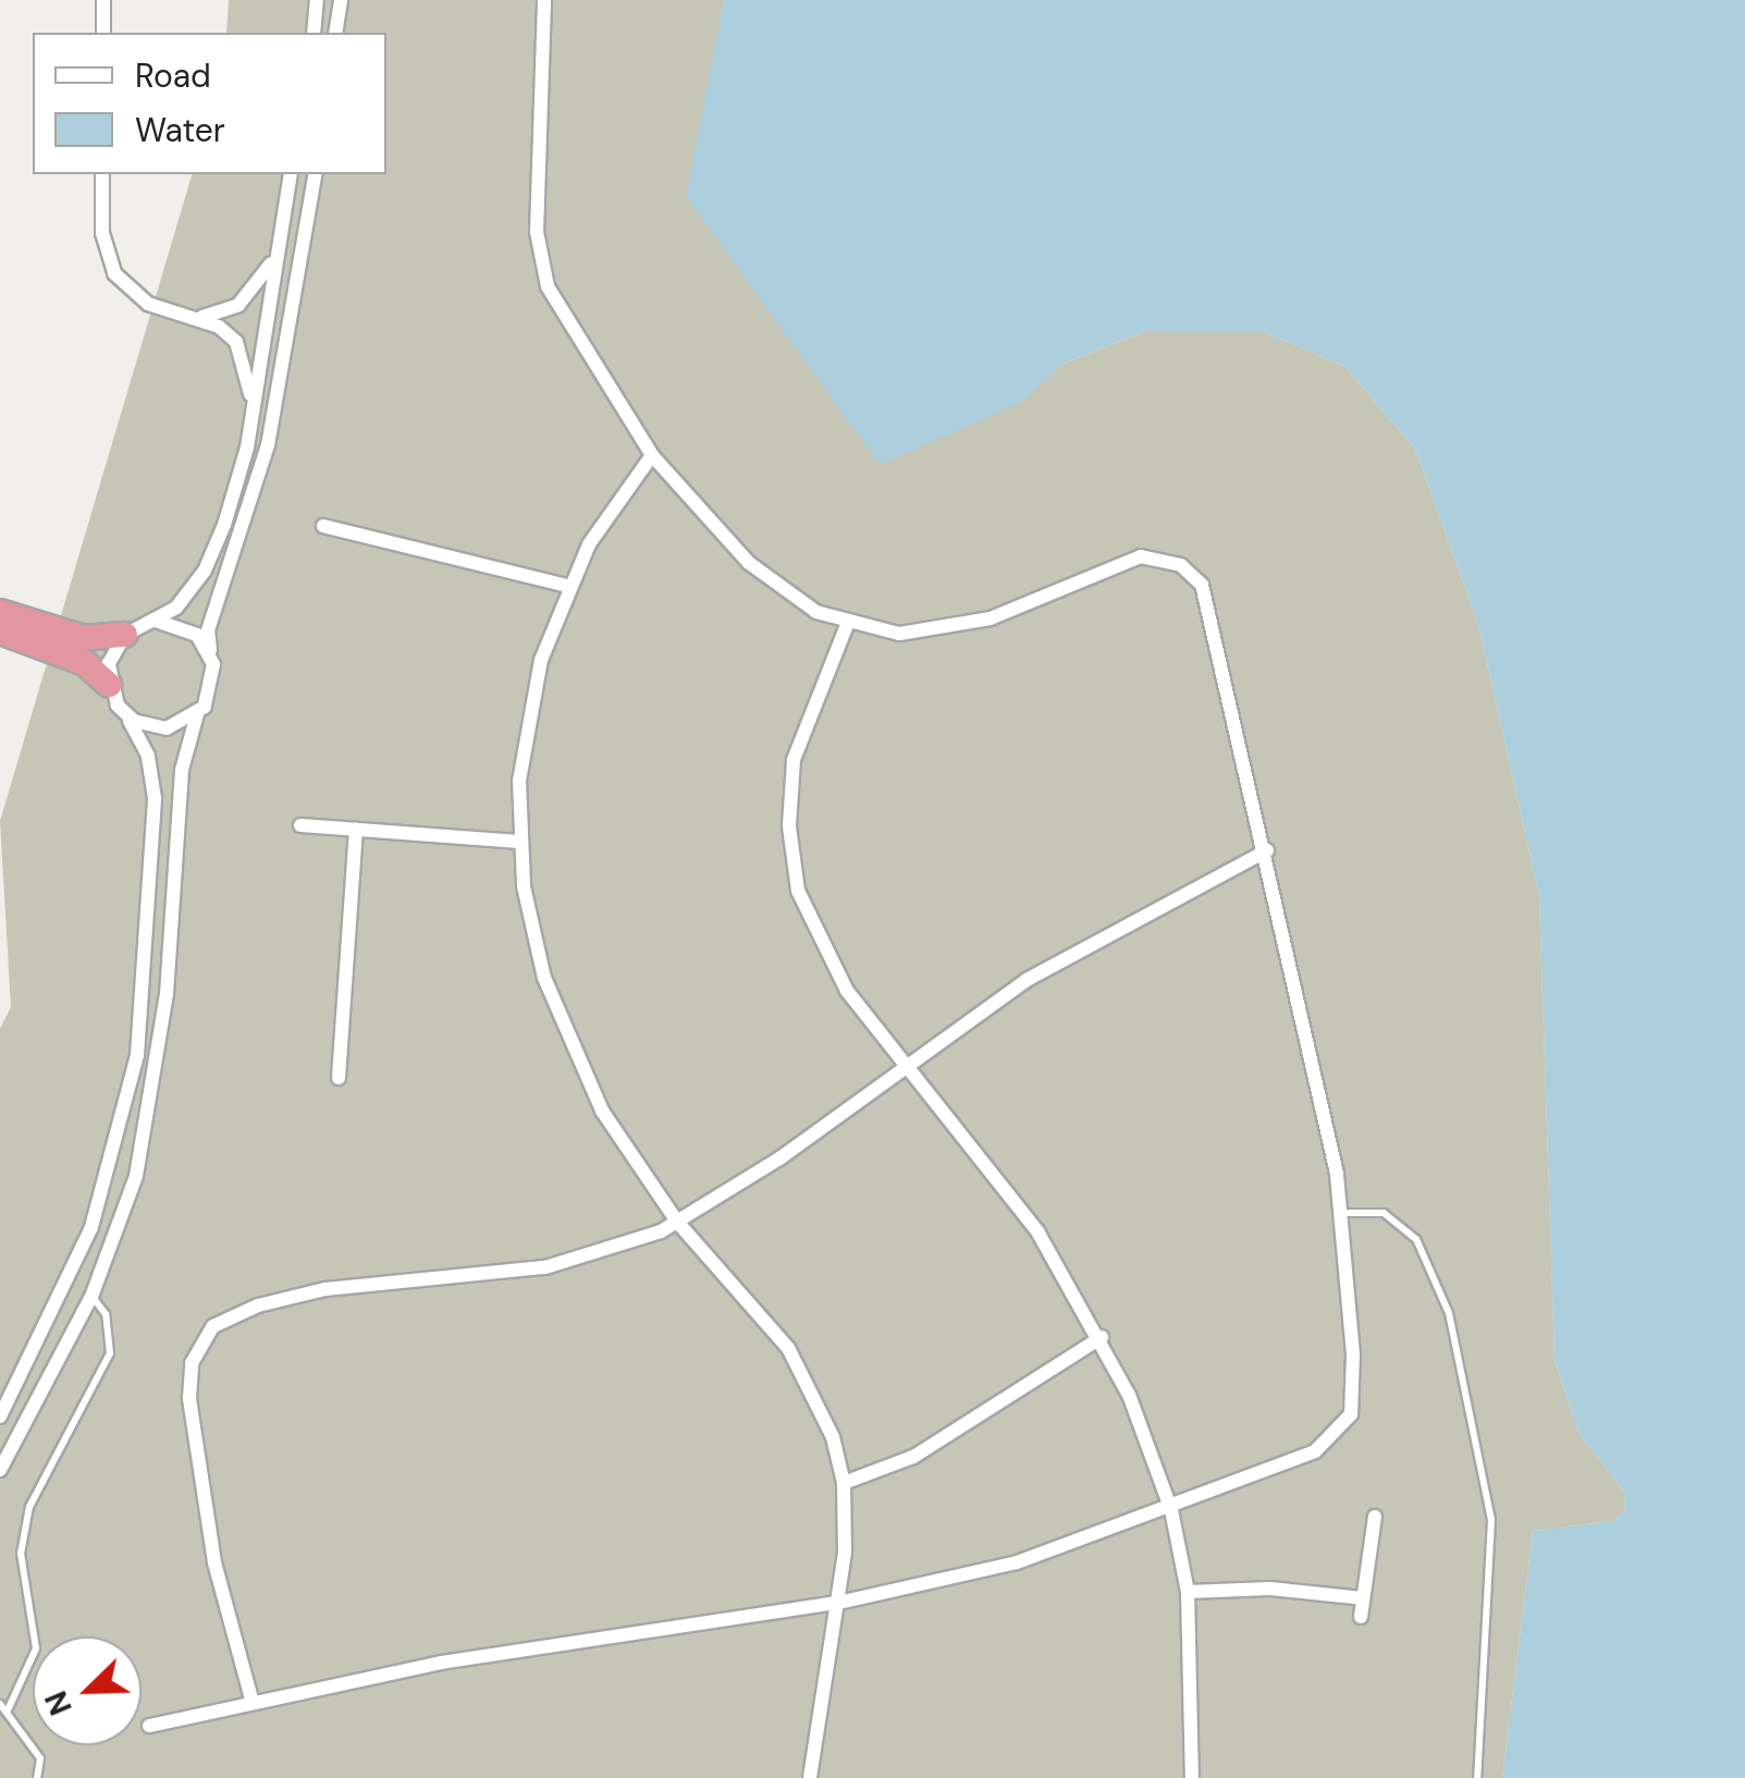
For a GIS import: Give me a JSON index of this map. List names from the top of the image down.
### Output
{
  "legend": ["Road", "Water"],
  "north": "bottom left"
}
